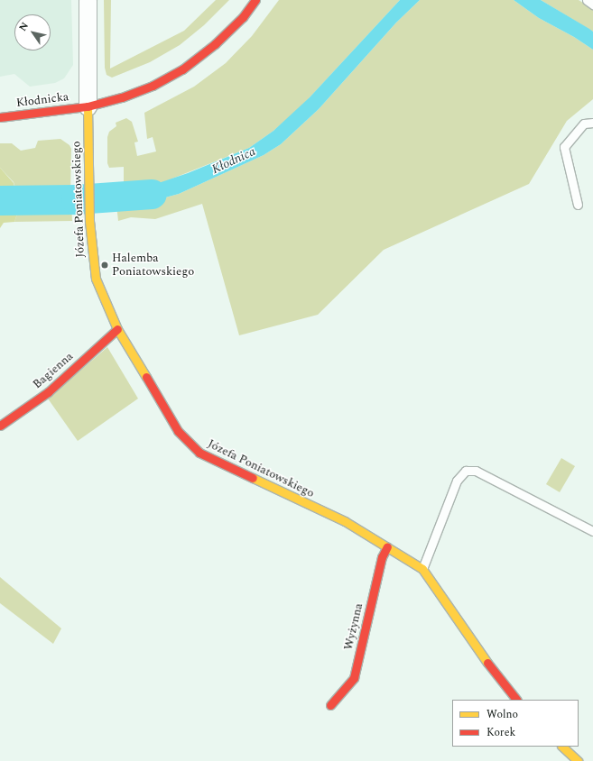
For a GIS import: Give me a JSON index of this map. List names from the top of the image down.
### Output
{
  "streets": {
    "street": [
      "Kłodnicka",
      "Józefa Poniatowskiego",
      "Bagienna",
      "Wyżynna"
    ]
  },
  "crossings": [
    ["Kłodnicka", "Józefa Poniatowskiego"],
    ["Józefa Poniatowskiego", "Bagienna"],
    ["Józefa Poniatowskiego", "Wyżynna"]
  ],
  "water": ["Kłodnica"],
  "places": ["Halemba Poniatowskiego"],
  "legend": ["Wolno", "Korek"],
  "north": "top left"
}
